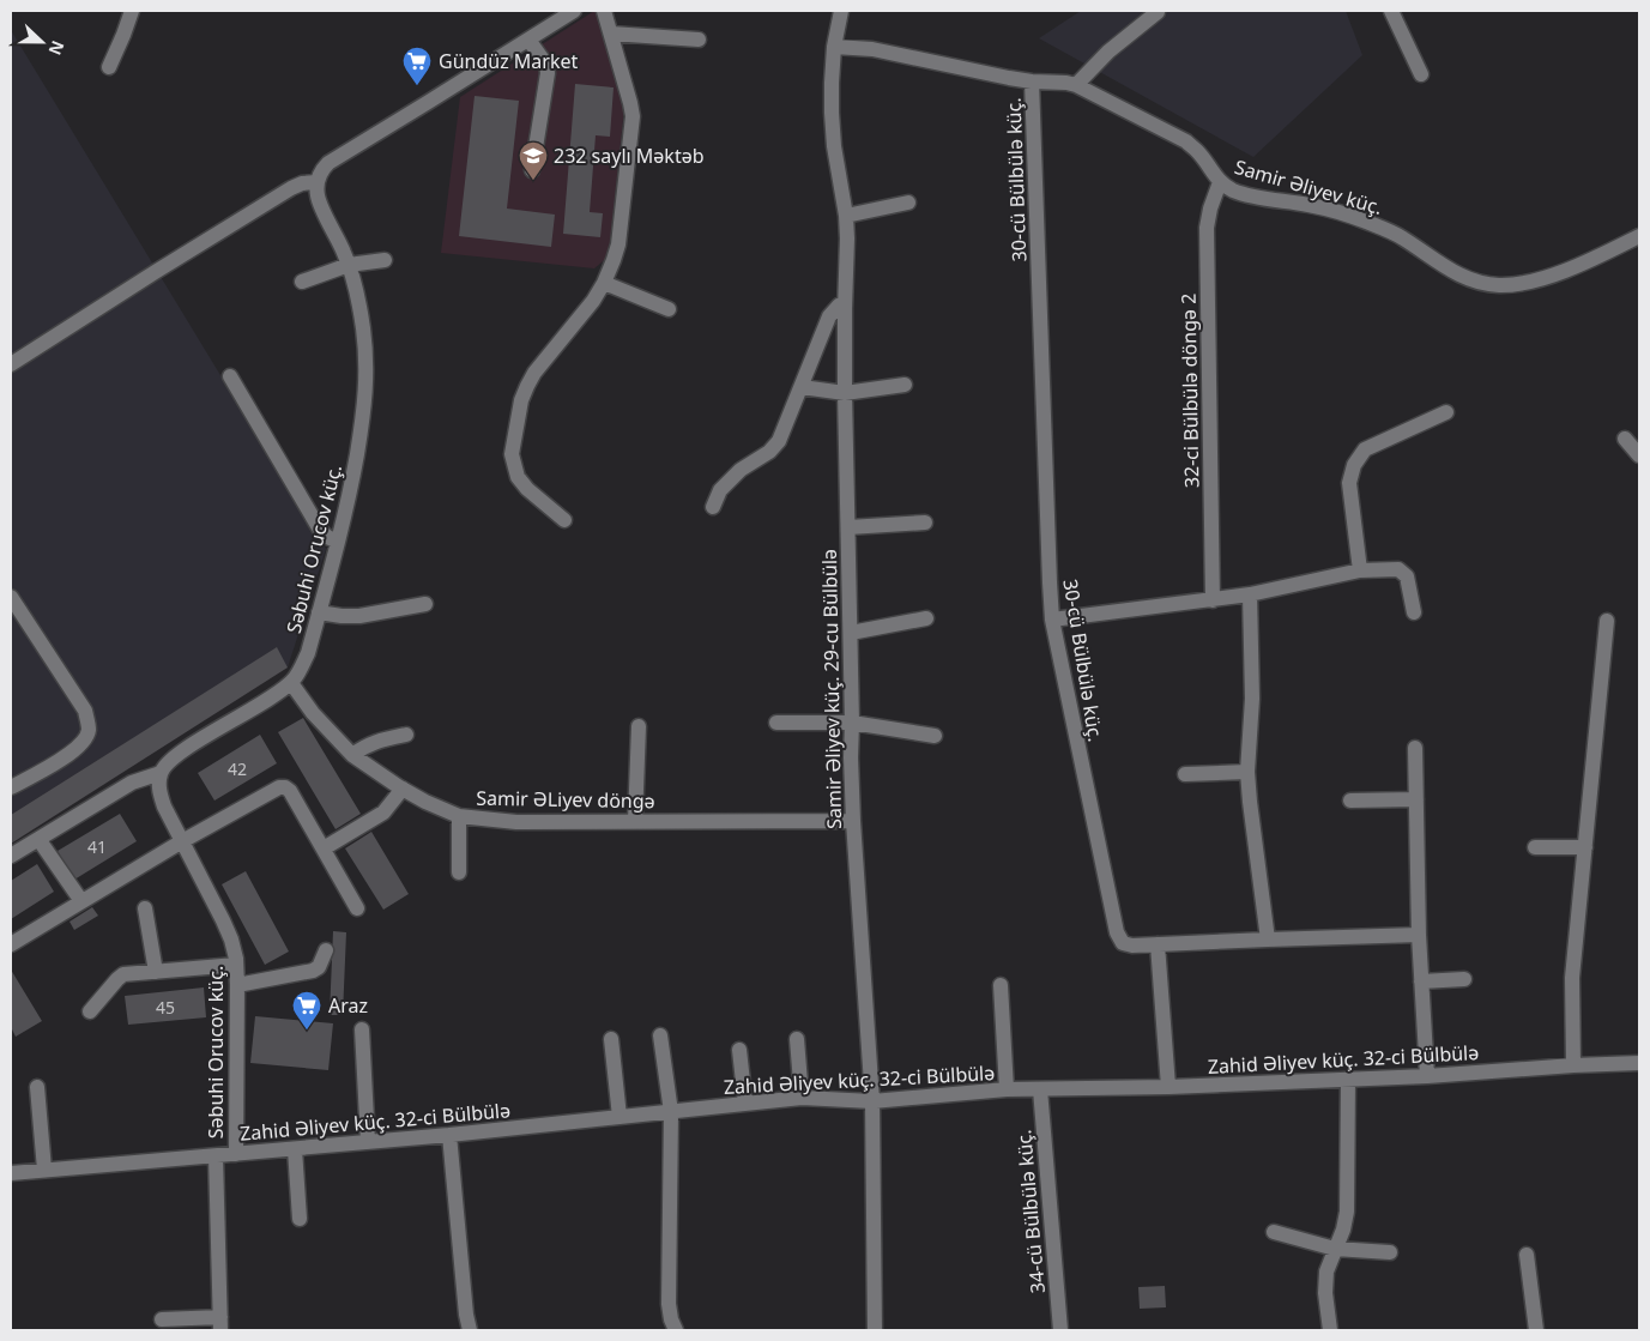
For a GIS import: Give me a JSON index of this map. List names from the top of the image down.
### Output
{
  "streets": {
    "street": [
      "30-cü Bülbülə küç.",
      "Samir Əliyev küç.",
      "32-ci Bülbülə döngə 2",
      "Səbuhi Orucov küç.",
      "Samir Əliyev küç. 29-cu Bülbülə",
      "Samir ƏLiyev döngə",
      "Zahid Əliyev küç. 32-ci Bülbülə",
      "34-cü Bülbülə küç."
    ]
  },
  "crossings": [
    ["30-cü Bülbülə küç.", "Samir Əliyev küç."],
    ["Samir Əliyev küç.", "32-ci Bülbülə döngə 2"],
    ["Samir Əliyev küç.", "Samir Əliyev küç. 29-cu Bülbülə"],
    ["Səbuhi Orucov küç.", "Samir ƏLiyev döngə"],
    ["Səbuhi Orucov küç.", "Zahid Əliyev küç. 32-ci Bülbülə"],
    ["Samir Əliyev küç. 29-cu Bülbülə", "Samir ƏLiyev döngə"],
    ["Samir Əliyev küç. 29-cu Bülbülə", "Zahid Əliyev küç. 32-ci Bülbülə"],
    ["Zahid Əliyev küç. 32-ci Bülbülə", "34-cü Bülbülə küç."]
  ],
  "places": {
    "supermarket": ["Gündüz Market", "Araz"],
    "school or university": ["232 saylı Məktəb"]
  },
  "house_numbers": ["42", "41", "45"],
  "north": "right"
}
